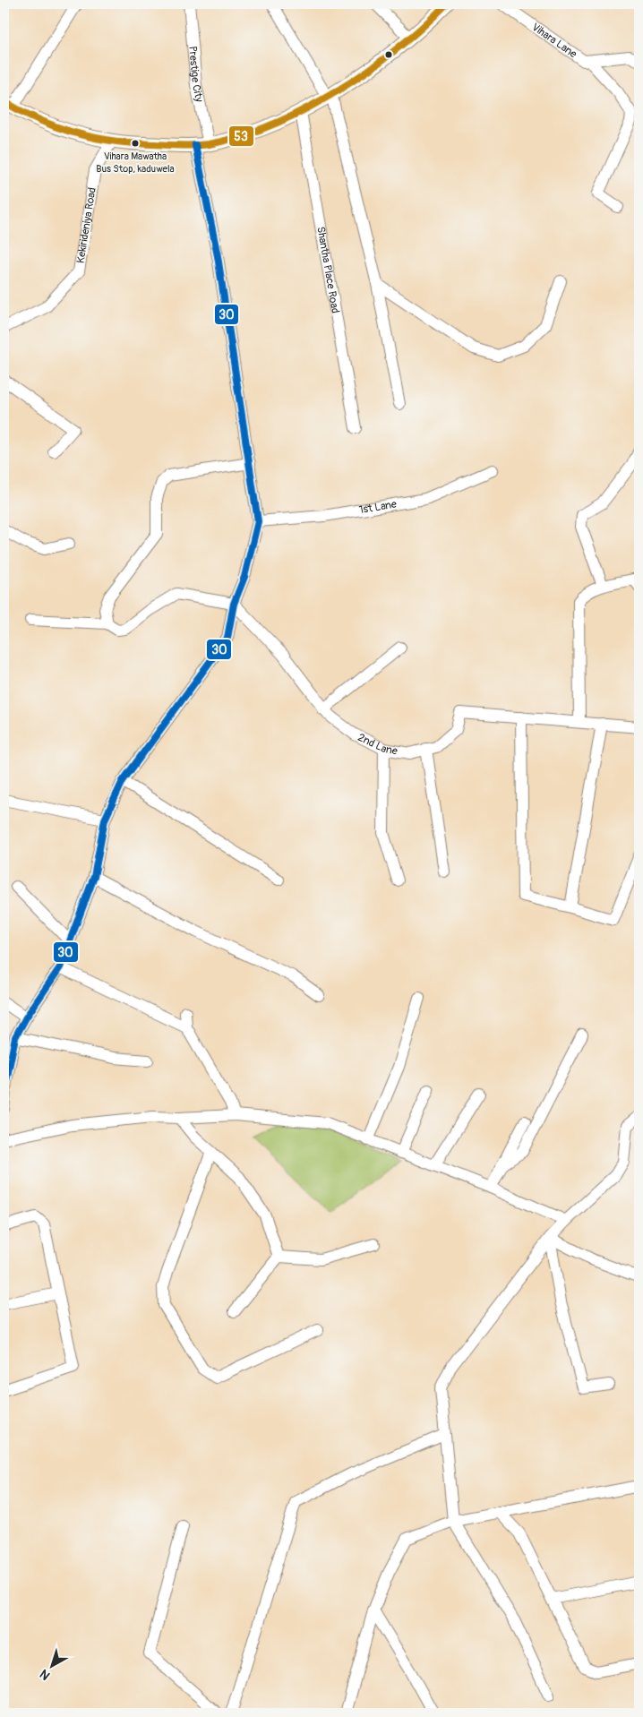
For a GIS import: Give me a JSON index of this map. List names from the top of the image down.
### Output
{
  "streets": {
    "street": [
      "Vihara Lane",
      "Prestige City",
      "Kekirideniya Road",
      "Shantha Place Road",
      "1st Lane",
      "2nd Lane"
    ]
  },
  "places": ["Vihara Mawatha Bus Stop, kaduwela"],
  "lines": ["transit line 53", "transit line 30"],
  "north": "bottom left"
}
